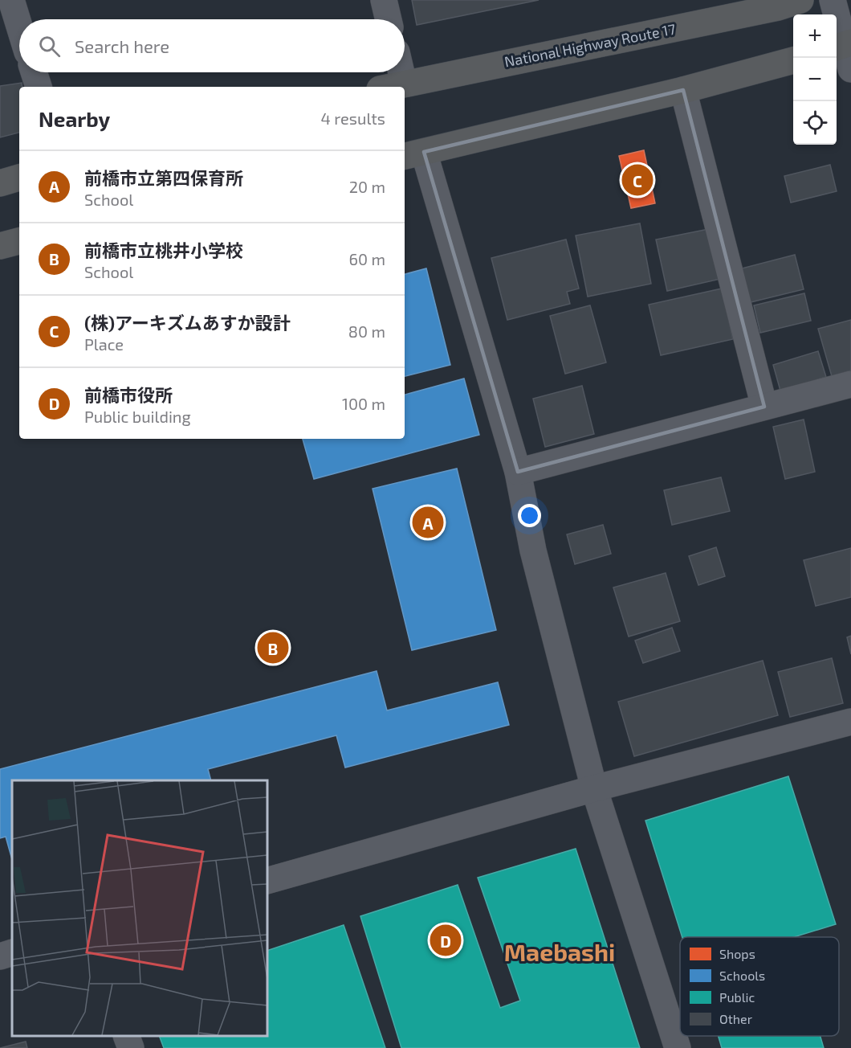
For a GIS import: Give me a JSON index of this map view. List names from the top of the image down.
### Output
{
  "streets": {
    "highway": ["National Highway Route 17"]
  },
  "districts": ["Maebashi"],
  "legend": [
    "Shops",
    "Schools",
    "Public",
    "Other"
  ],
  "page": {
    "map_buttons": ["+", "−"],
    "search": "Search here",
    "heading": ["Nearby", "4 results"],
    "list": [
      {
        "mark": "A",
        "name": "前橋市立第四保育所",
        "note": "School",
        "value": "20 m"
      },
      {
        "mark": "B",
        "name": "前橋市立桃井小学校",
        "note": "School",
        "value": "60 m"
      },
      {
        "mark": "C",
        "name": "(株)アーキズムあすか設計",
        "note": "Place",
        "value": "80 m"
      },
      {
        "mark": "D",
        "name": "前橋市役所",
        "note": "Public building",
        "value": "100 m"
      }
    ],
    "pins": [
      "C",
      "A",
      "B",
      "D"
    ]
  }
}
